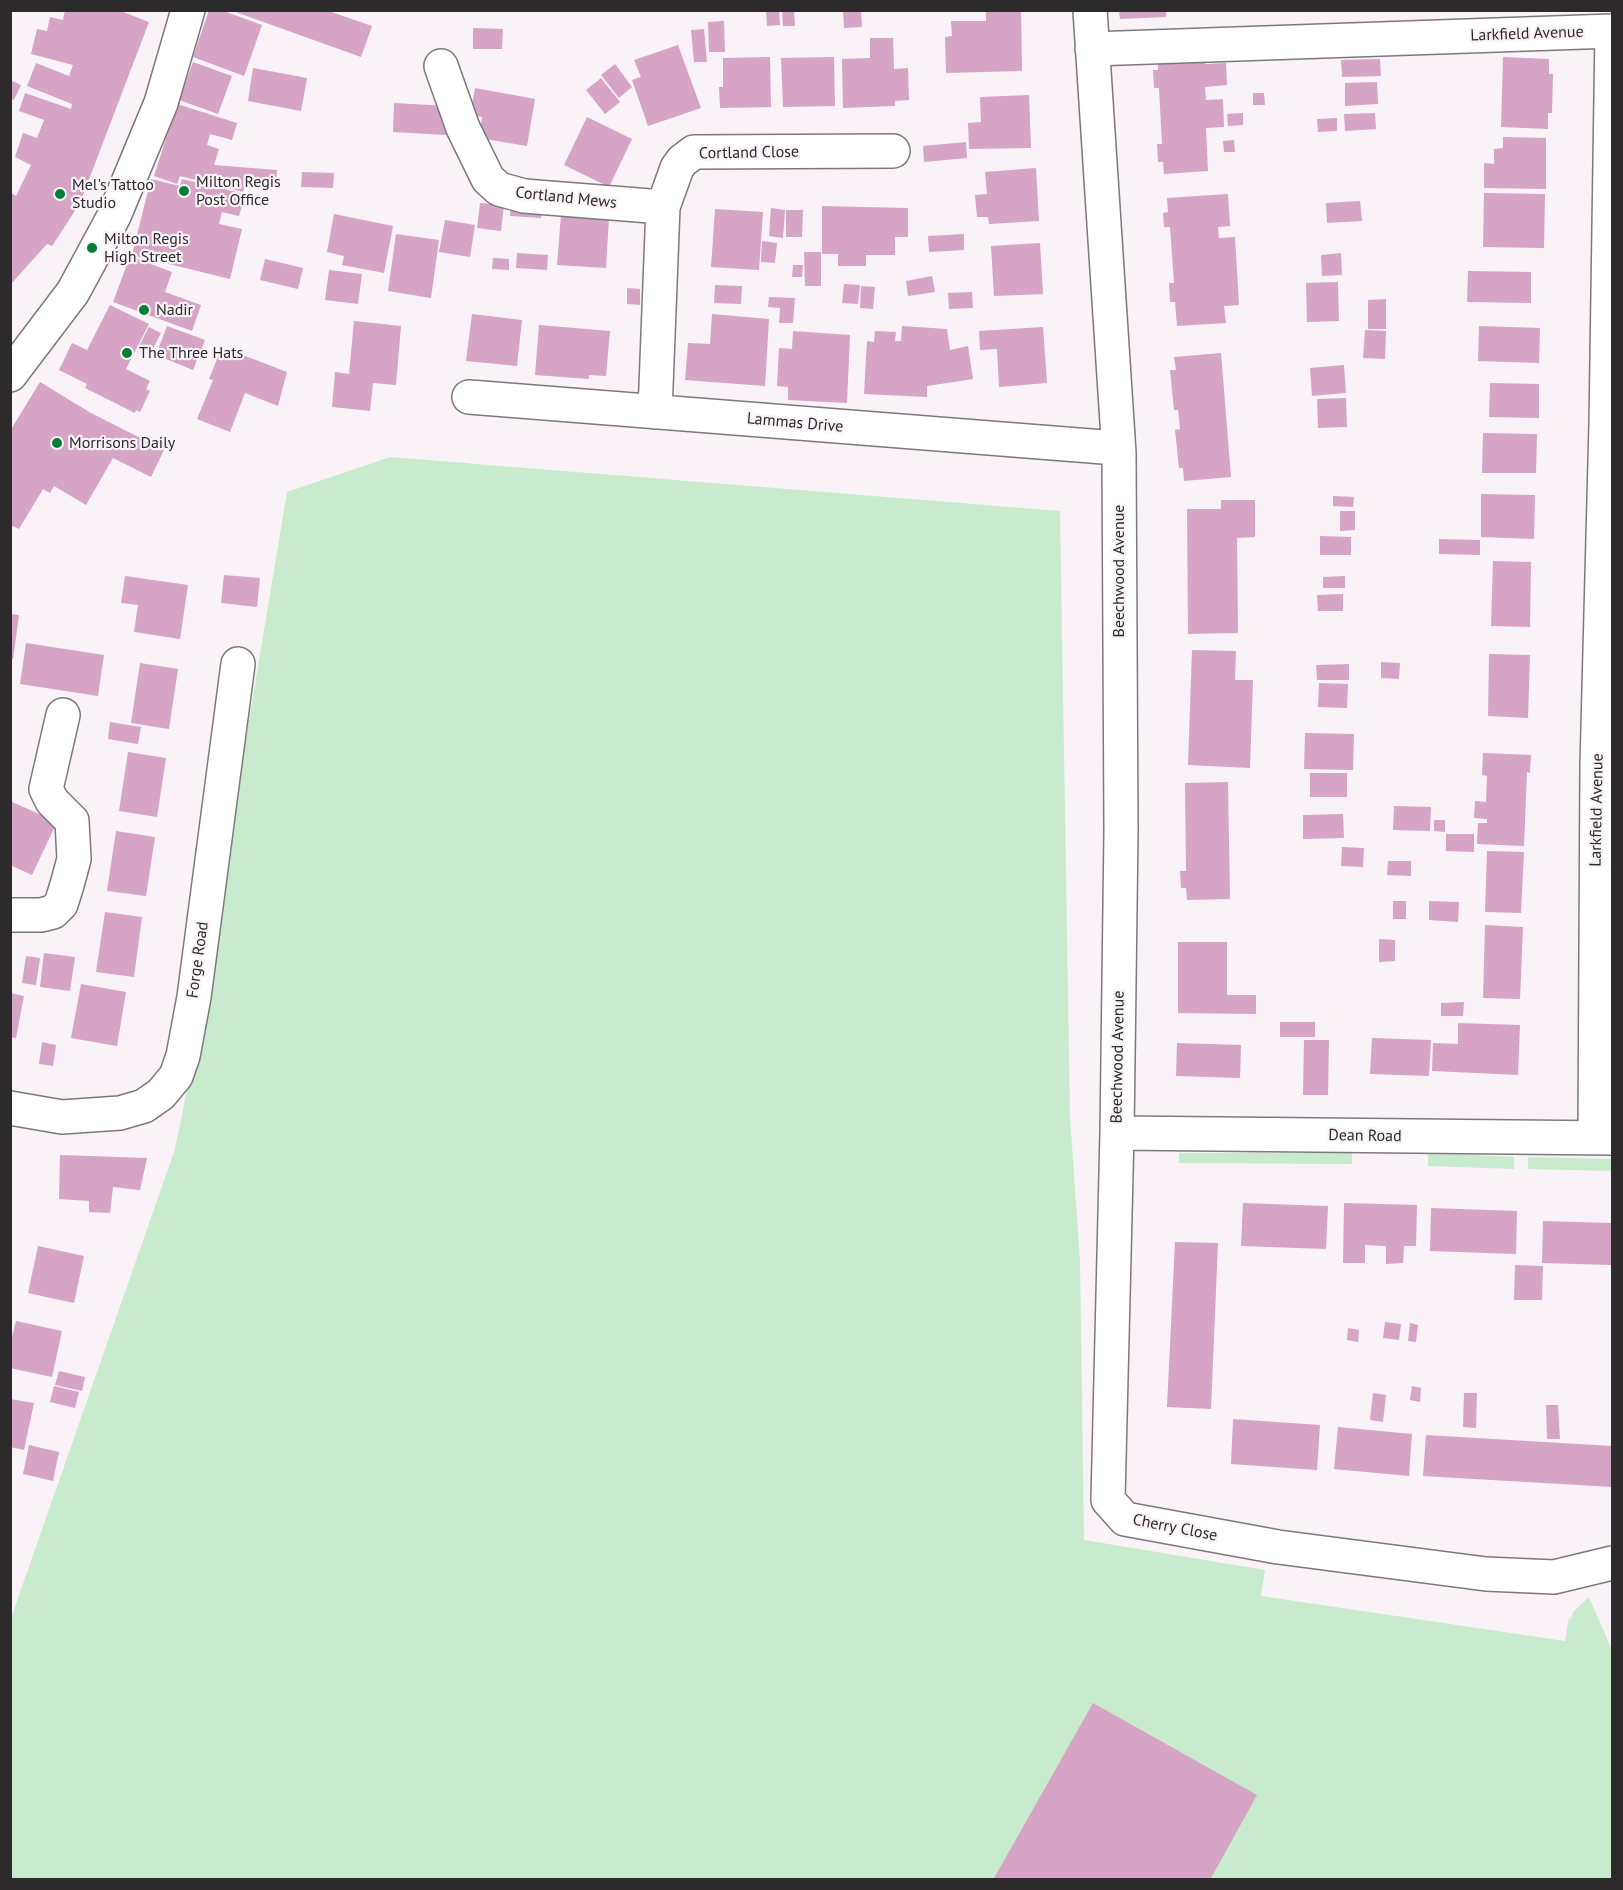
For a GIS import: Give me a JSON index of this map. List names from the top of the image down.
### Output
{
  "streets": {
    "street": [
      "Larkfield Avenue",
      "Cortland Close",
      "Cortland Mews",
      "Lammas Drive",
      "Beechwood Avenue",
      "Forge Road",
      "Dean Road",
      "Cherry Close"
    ]
  },
  "crossings": [
    ["Larkfield Avenue", "Beechwood Avenue"],
    ["Larkfield Avenue", "Dean Road"],
    ["Cortland Close", "Cortland Mews"],
    ["Cortland Close", "Lammas Drive"],
    ["Lammas Drive", "Beechwood Avenue"],
    ["Beechwood Avenue", "Dean Road"],
    ["Beechwood Avenue", "Cherry Close"],
    ["Dean Road", "Cherry Close"]
  ],
  "places": [
    "Milton Regis Post Office",
    "Mel's Tattoo Studio",
    "Milton Regis High Street",
    "Nadir",
    "The Three Hats",
    "Morrisons Daily"
  ]
}
